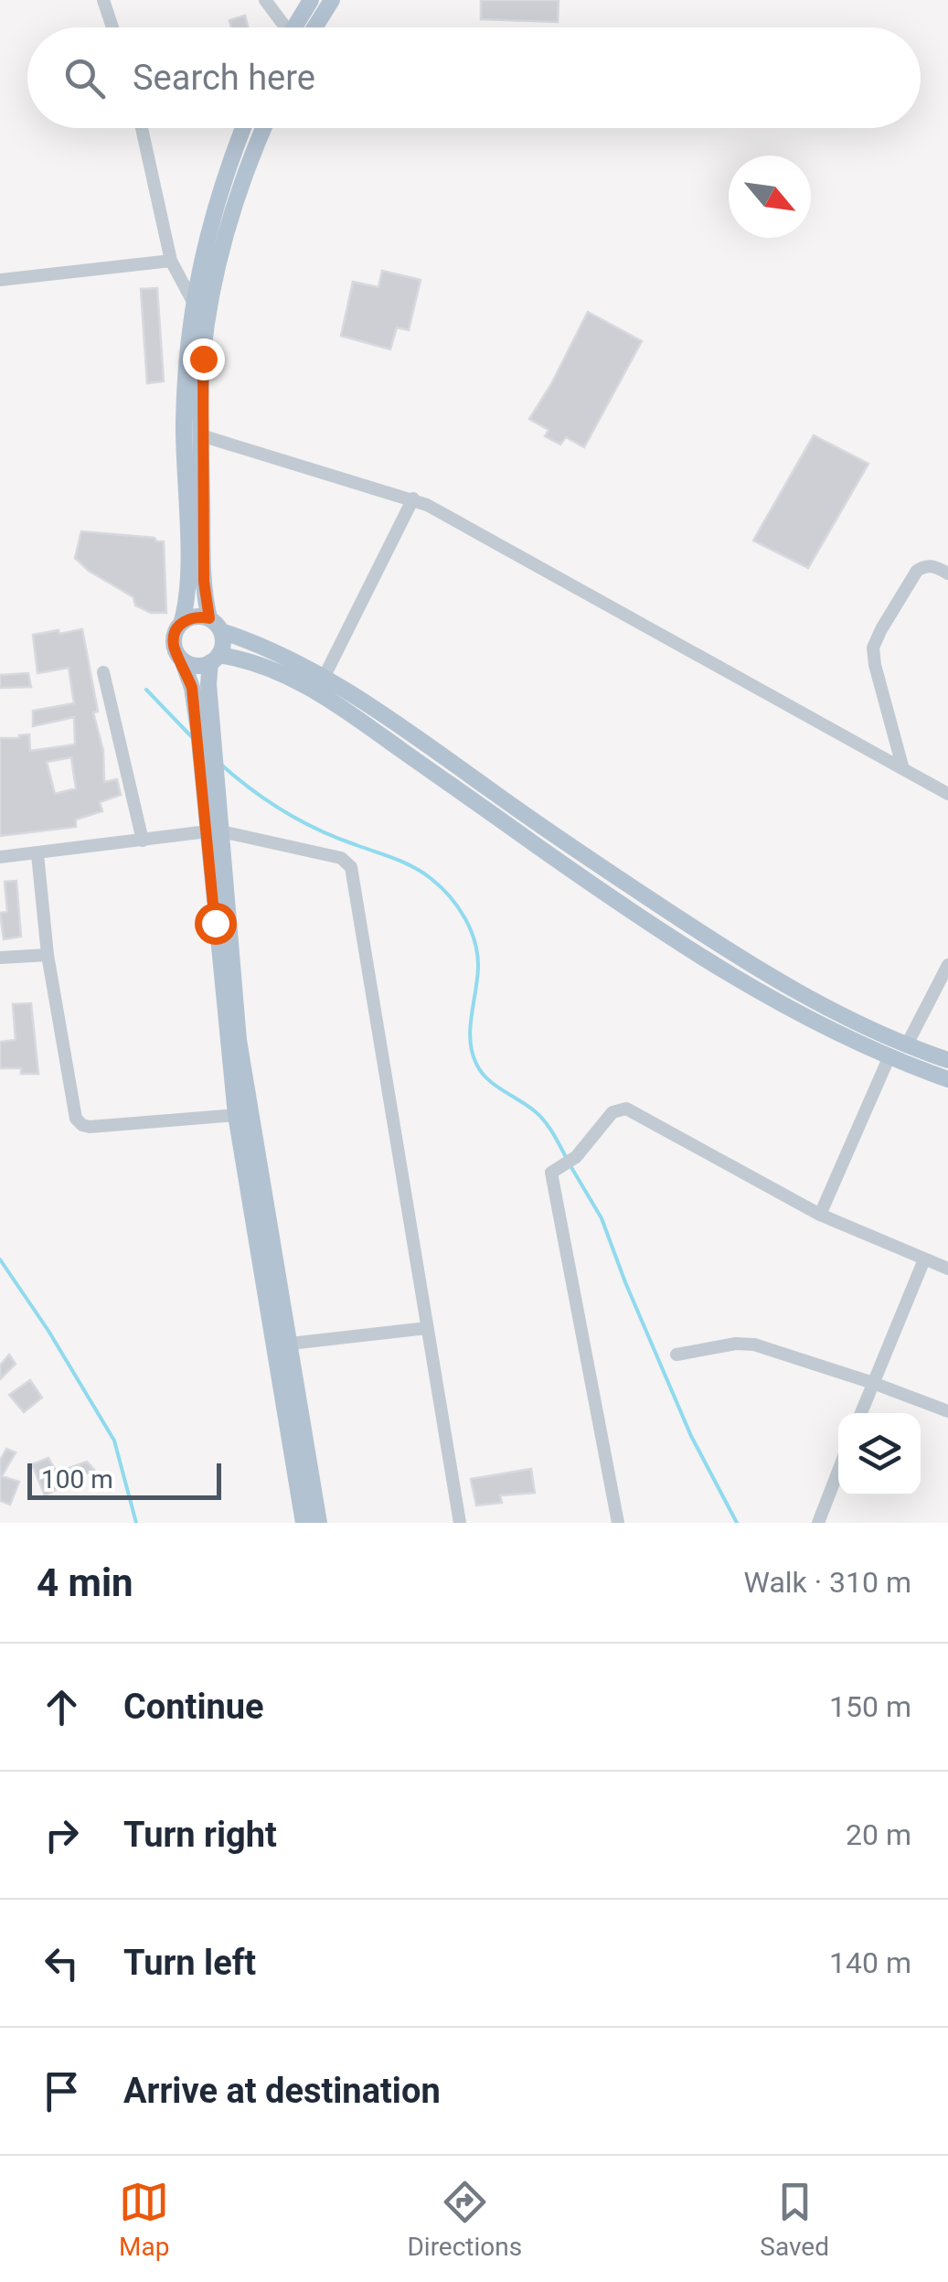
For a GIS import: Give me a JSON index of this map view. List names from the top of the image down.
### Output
{
  "scale_bar": "100 m",
  "north": "bottom right",
  "page": {
    "search": "Search here",
    "scale": "100 m",
    "heading": ["4 min", "Walk · 310 m"],
    "list": [
      ["Continue", "150 m"],
      ["Turn right", "20 m"],
      ["Turn left", "140 m"],
      "Arrive at destination"
    ],
    "nav": ["Map", "Directions", "Saved"]
  }
}
